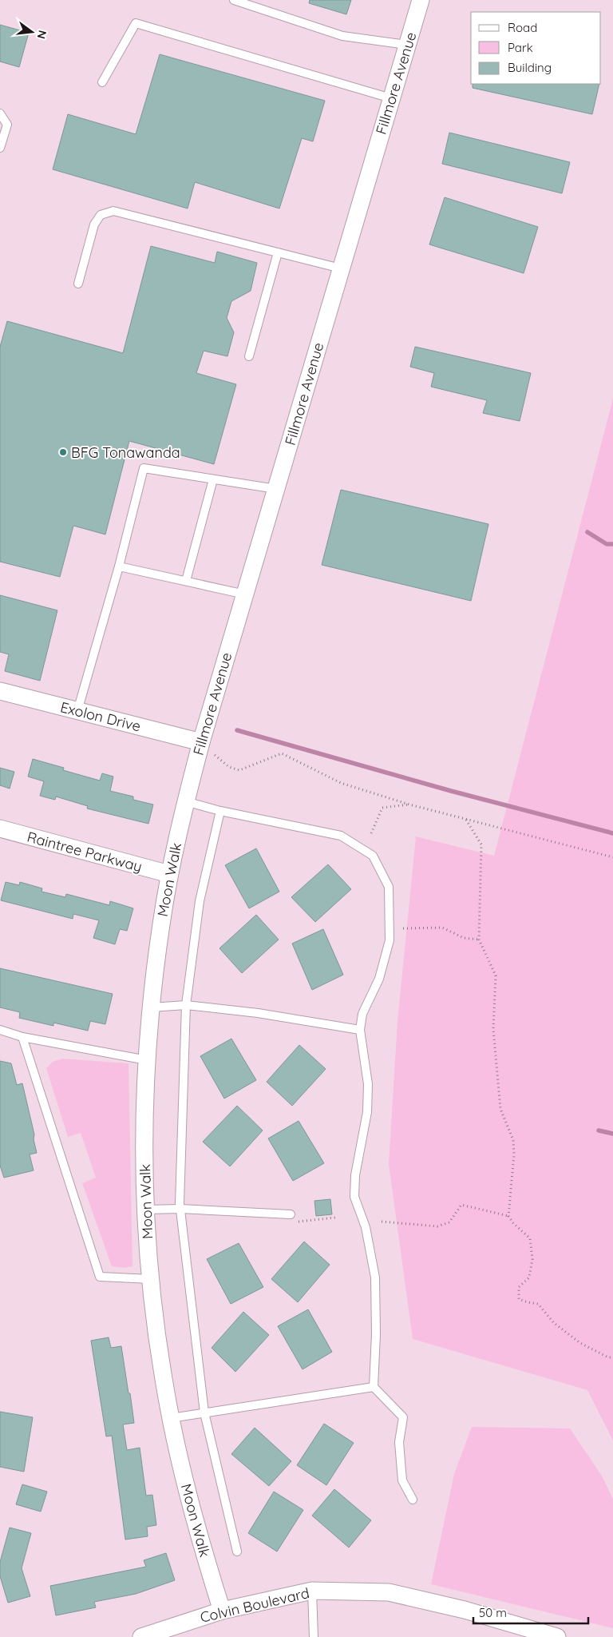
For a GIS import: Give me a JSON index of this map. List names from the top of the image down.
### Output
{
  "streets": {
    "street": [
      "Fillmore Avenue",
      "Exolon Drive",
      "Raintree Parkway",
      "Moon Walk",
      "Colvin Boulevard"
    ]
  },
  "crossings": [
    ["Fillmore Avenue", "Exolon Drive"],
    ["Fillmore Avenue", "Moon Walk"],
    ["Raintree Parkway", "Moon Walk"],
    ["Moon Walk", "Colvin Boulevard"]
  ],
  "places": ["BFG Tonawanda"],
  "legend": ["Road", "Park", "Building"],
  "scale_bar": "50 m",
  "north": "right"
}
